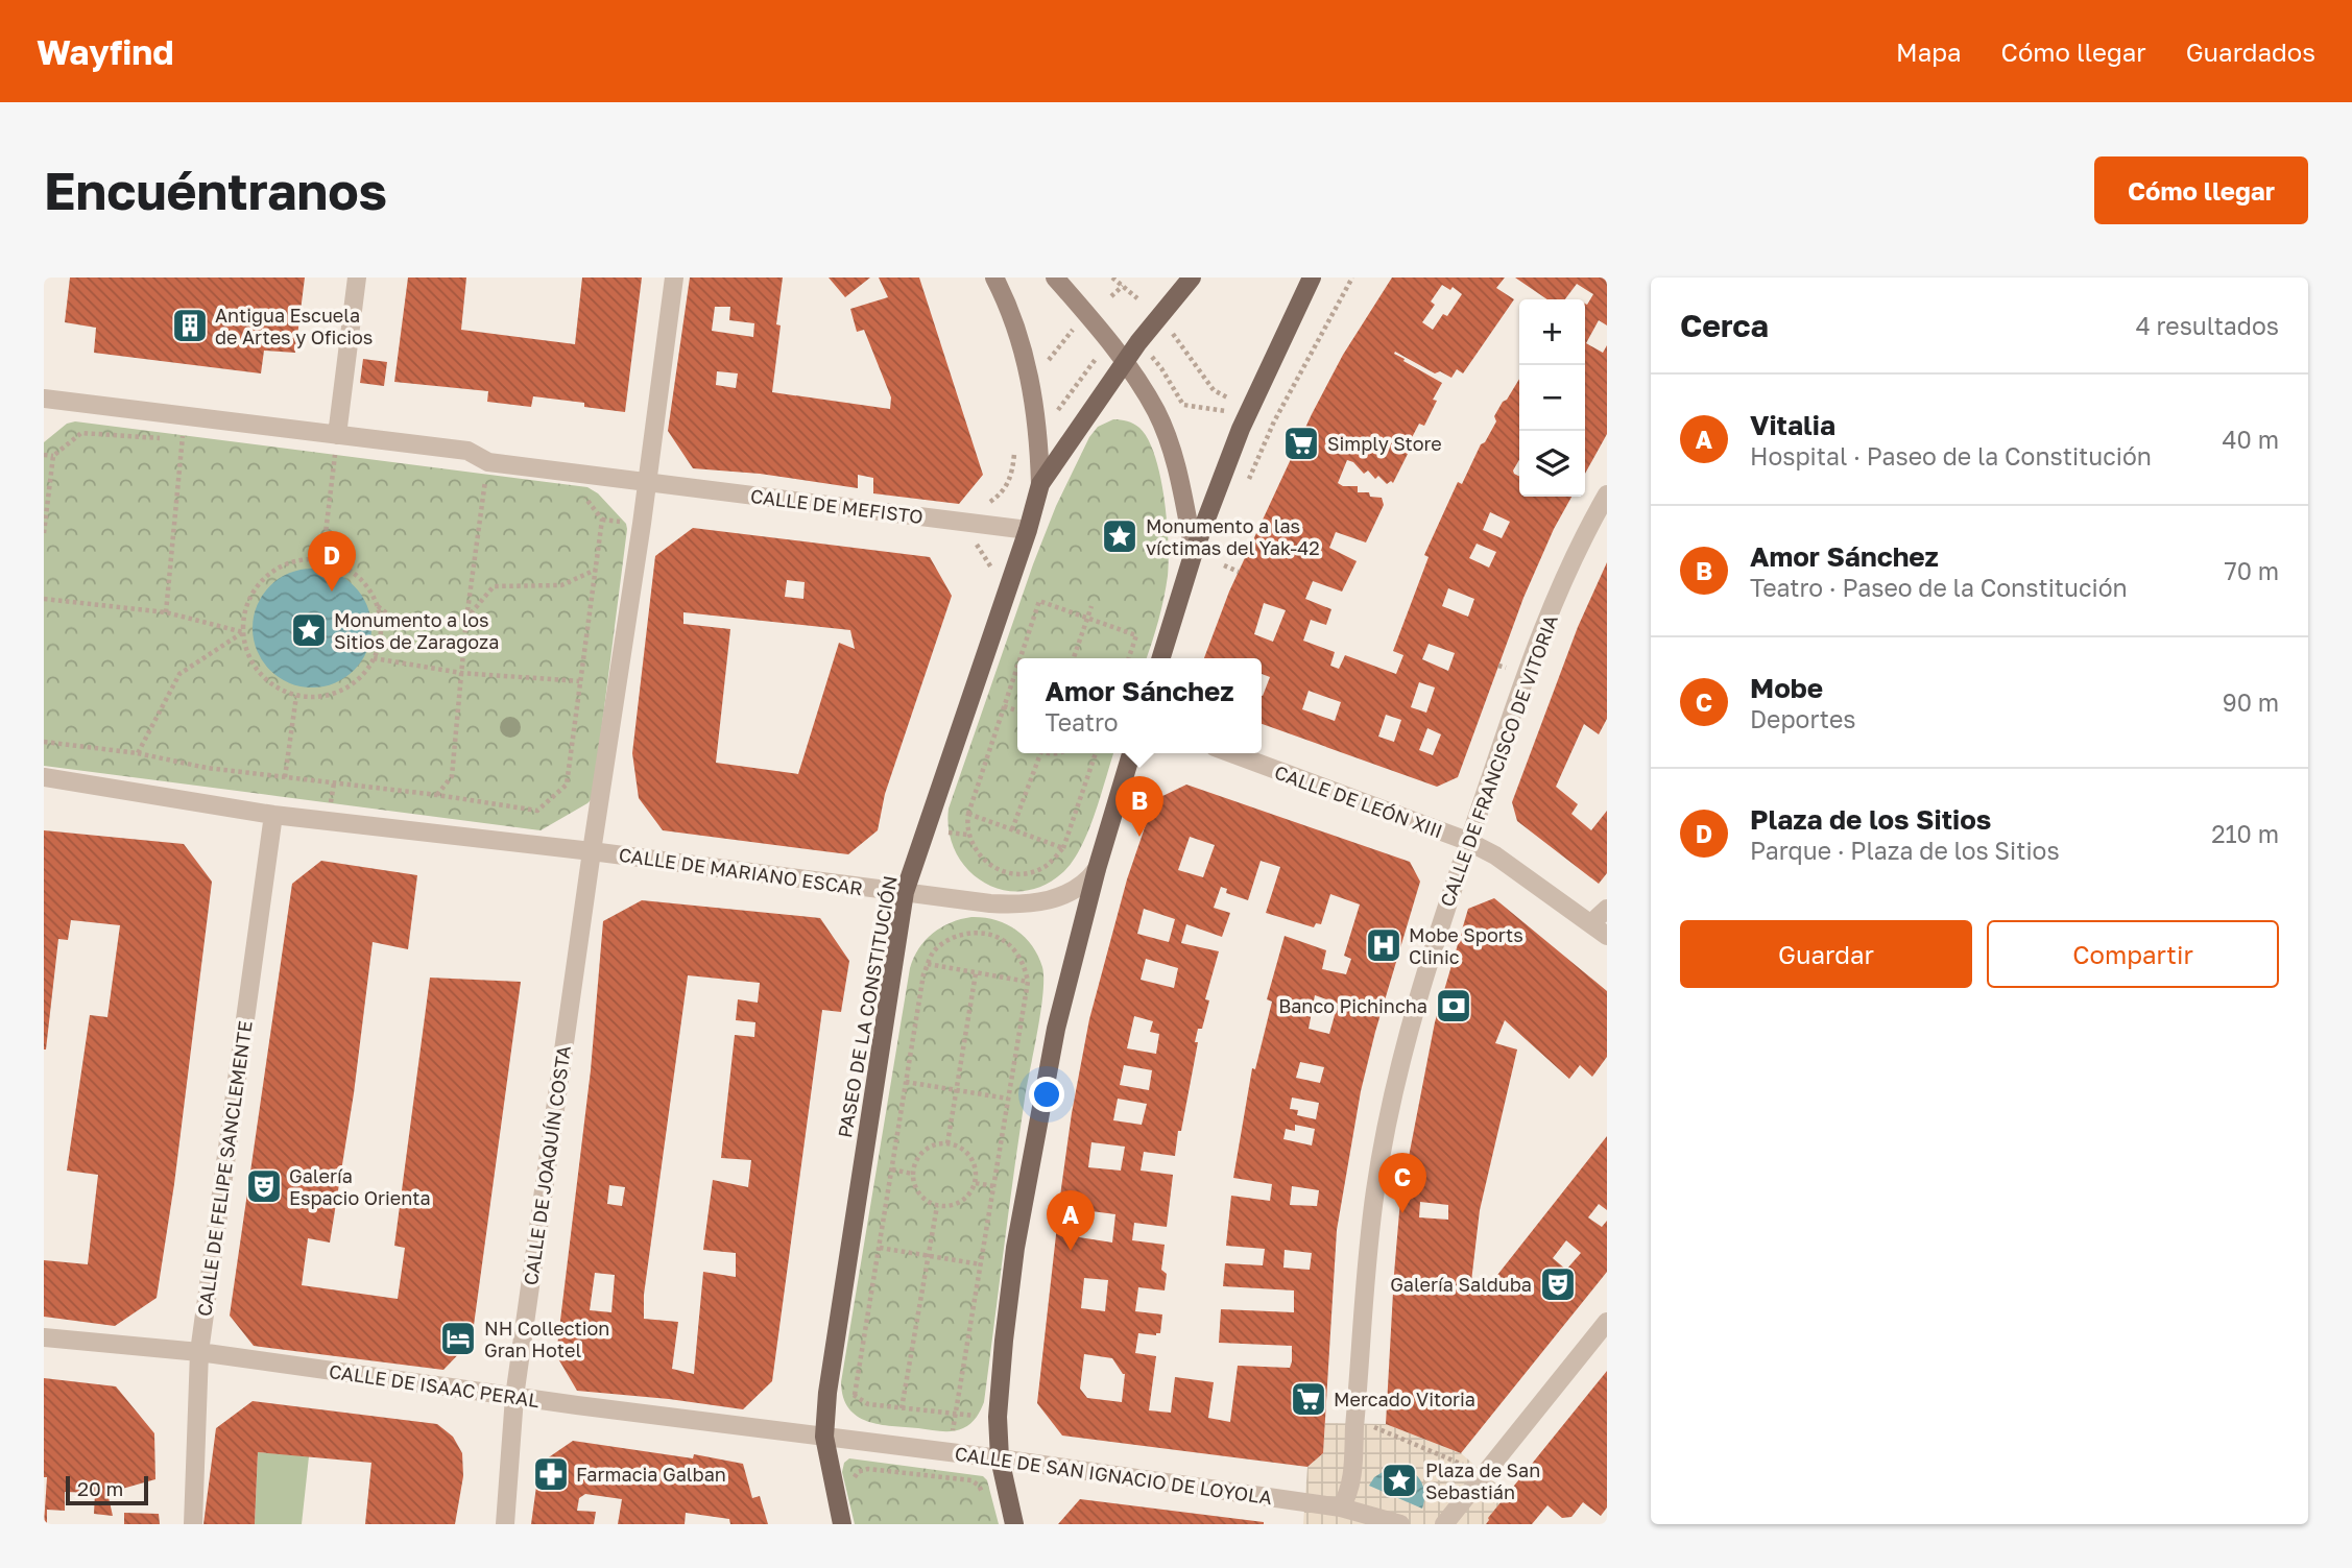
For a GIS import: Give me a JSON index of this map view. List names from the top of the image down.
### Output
{
  "streets": {
    "main road": ["PASEO DE LA CONSTITUCIÓN"],
    "street": [
      "CALLE DE MEFISTO",
      "CALLE DE FRANCISCO DE VITORIA",
      "CALLE DE LEÓN XIII",
      "CALLE DE MARIANO ESCAR",
      "CALLE DE JOAQUÍN COSTA",
      "CALLE DE FELIPE SANCLEMENTE",
      "CALLE DE ISAAC PERAL",
      "CALLE DE SAN IGNACIO DE LOYOLA"
    ]
  },
  "crossings": [
    ["CALLE DE MEFISTO", "PASEO DE LA CONSTITUCIÓN"],
    ["CALLE DE MEFISTO", "CALLE DE JOAQUÍN COSTA"],
    ["CALLE DE FRANCISCO DE VITORIA", "CALLE DE LEÓN XIII"],
    ["CALLE DE FRANCISCO DE VITORIA", "CALLE DE SAN IGNACIO DE LOYOLA"],
    ["CALLE DE MARIANO ESCAR", "PASEO DE LA CONSTITUCIÓN"],
    ["CALLE DE MARIANO ESCAR", "CALLE DE JOAQUÍN COSTA"],
    ["CALLE DE MARIANO ESCAR", "CALLE DE FELIPE SANCLEMENTE"],
    ["PASEO DE LA CONSTITUCIÓN", "CALLE DE ISAAC PERAL"],
    ["PASEO DE LA CONSTITUCIÓN", "CALLE DE SAN IGNACIO DE LOYOLA"],
    ["CALLE DE JOAQUÍN COSTA", "CALLE DE ISAAC PERAL"],
    ["CALLE DE FELIPE SANCLEMENTE", "CALLE DE ISAAC PERAL"],
    ["CALLE DE ISAAC PERAL", "CALLE DE SAN IGNACIO DE LOYOLA"]
  ],
  "places": {
    "building": ["Antigua Escuela de Artes y Oficios"],
    "supermarket": ["Simply Store", "Mercado Vitoria"],
    "place": ["Monumento a las víctimas del Yak-42", "Monumento a los Sitios de Zaragoza", "Plaza de San Sebastián"],
    "hospital": ["Mobe Sports Clinic"],
    "bank": ["Banco Pichincha"],
    "theatre": ["Galería Espacio Orienta", "Galería Salduba"],
    "hotel": ["NH Collection Gran Hotel"],
    "pharmacy": ["Farmacia Galban"]
  },
  "scale_bar": "20 m",
  "page": {
    "header": "Wayfind",
    "nav": ["Mapa", "Cómo llegar", "Guardados"],
    "buttons": [
      "Cómo llegar",
      ["Guardar", "Compartir"]
    ],
    "title": "Encuéntranos",
    "heading": ["Cerca", "4 resultados"],
    "map_buttons": ["+", "−"],
    "list": [
      {
        "mark": "A",
        "name": "Vitalia",
        "note": "Hospital · Paseo de la Constitución",
        "value": "40 m"
      },
      {
        "mark": "B",
        "name": "Amor Sánchez",
        "note": "Teatro · Paseo de la Constitución",
        "value": "70 m"
      },
      {
        "mark": "C",
        "name": "Mobe",
        "note": "Deportes",
        "value": "90 m"
      },
      {
        "mark": "D",
        "name": "Plaza de los Sitios",
        "note": "Parque · Plaza de los Sitios",
        "value": "210 m"
      }
    ],
    "pins": [
      "D",
      "B",
      "C",
      "A"
    ],
    "popup": ["Amor Sánchez", "Teatro"],
    "scale": "20 m"
  }
}
